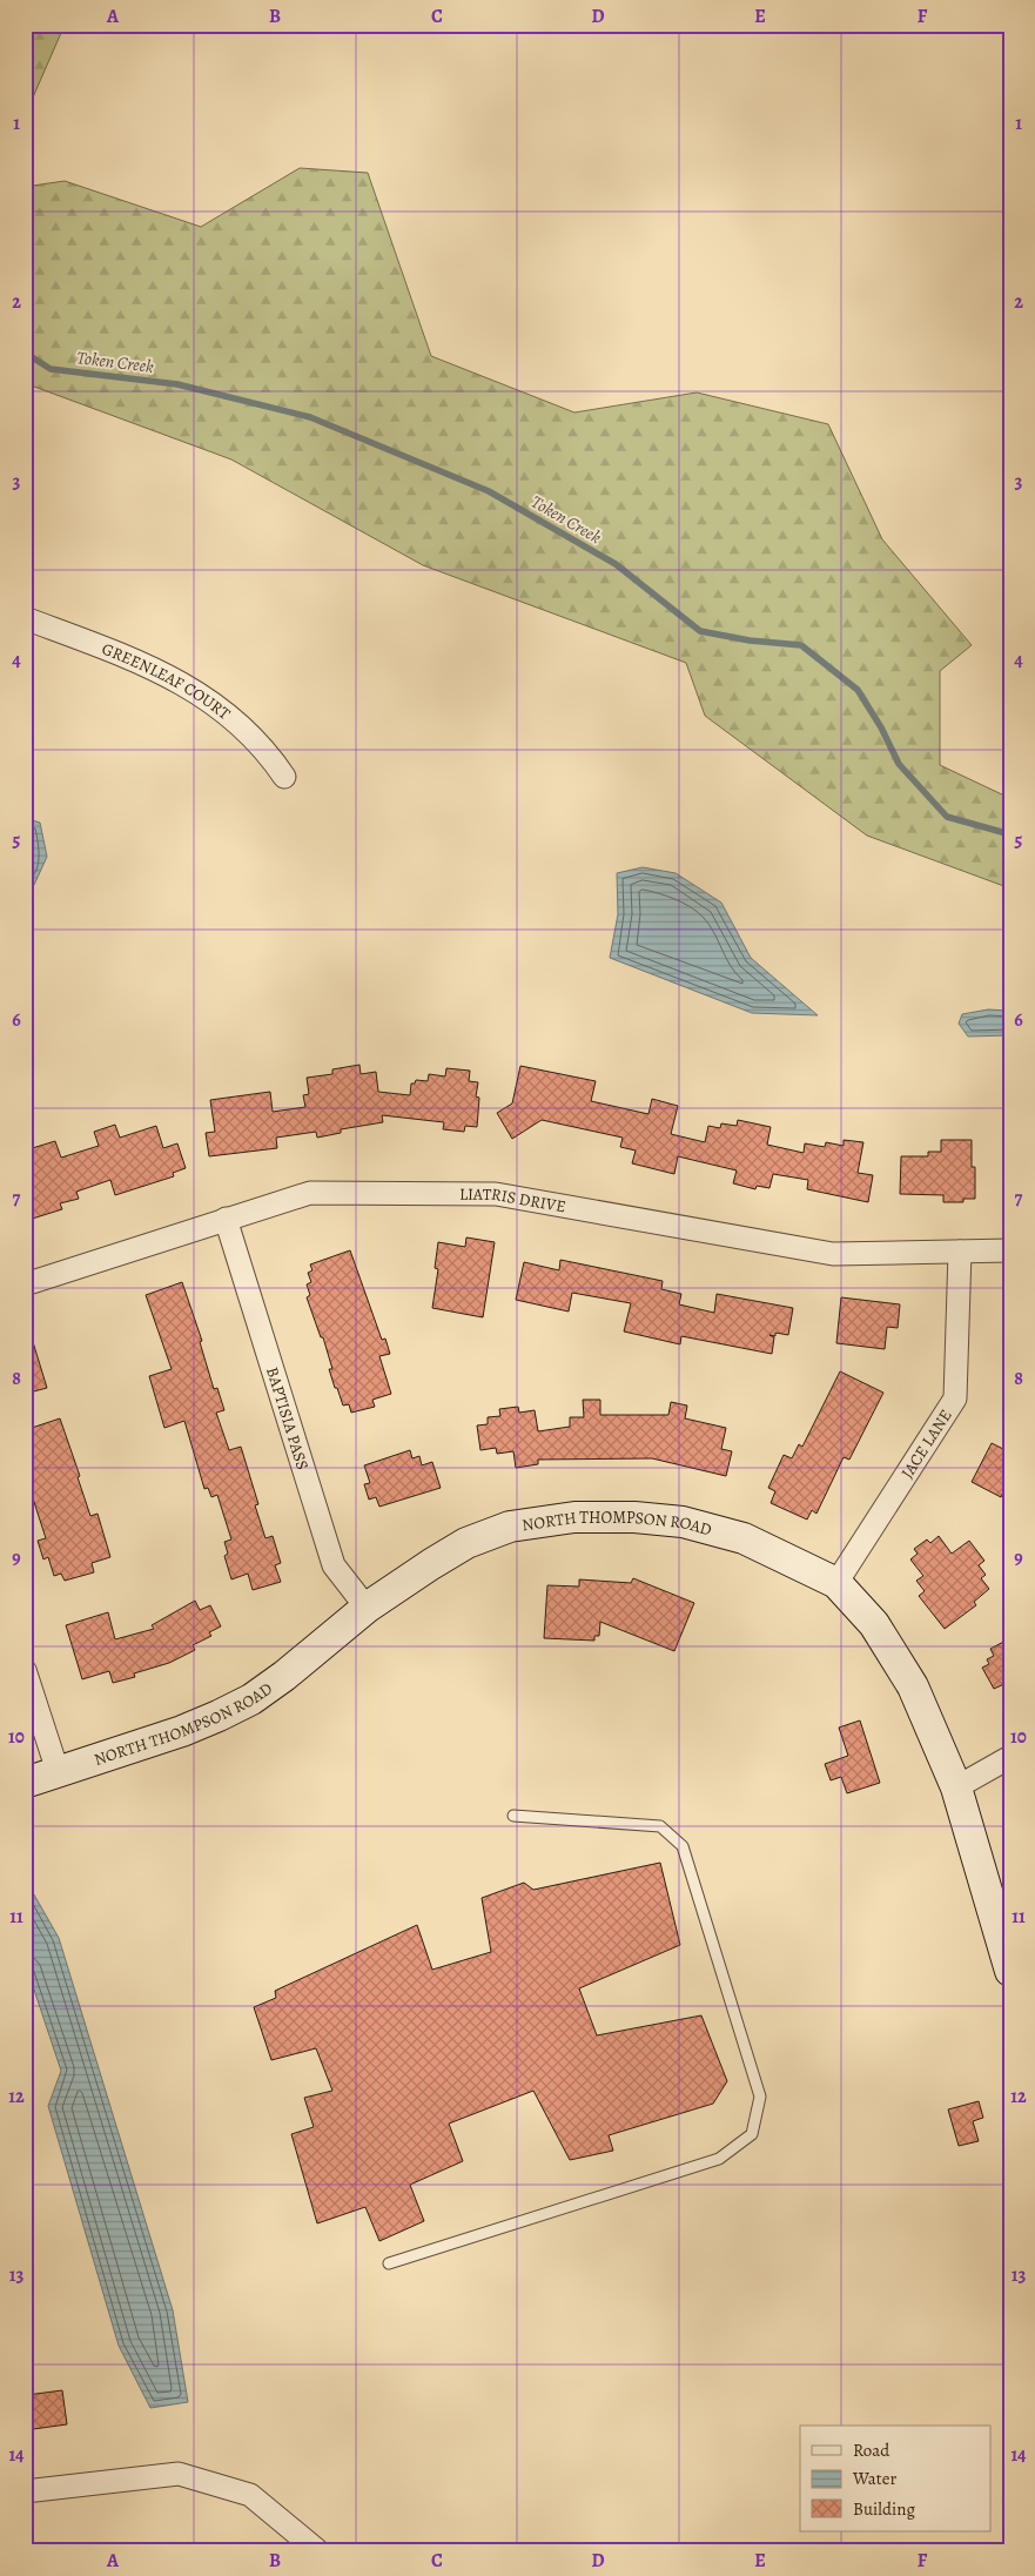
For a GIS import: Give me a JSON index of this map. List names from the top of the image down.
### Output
{
  "streets": {
    "street": [
      "GREENLEAF COURT",
      "LIATRIS DRIVE",
      "BAPTISIA PASS",
      "JACE LANE",
      "NORTH THOMPSON ROAD"
    ]
  },
  "crossings": [
    ["LIATRIS DRIVE", "BAPTISIA PASS"],
    ["LIATRIS DRIVE", "JACE LANE"],
    ["BAPTISIA PASS", "NORTH THOMPSON ROAD"],
    ["JACE LANE", "NORTH THOMPSON ROAD"]
  ],
  "water": ["Token Creek"],
  "legend": ["Road", "Water", "Building"],
  "grid": {
    "columns": [
      "A",
      "B",
      "C",
      "D",
      "E",
      "F"
    ],
    "rows": [
      "1",
      "2",
      "3",
      "4",
      "5",
      "6",
      "7",
      "8",
      "9",
      "10",
      "11",
      "12",
      "13",
      "14"
    ]
  }
}
